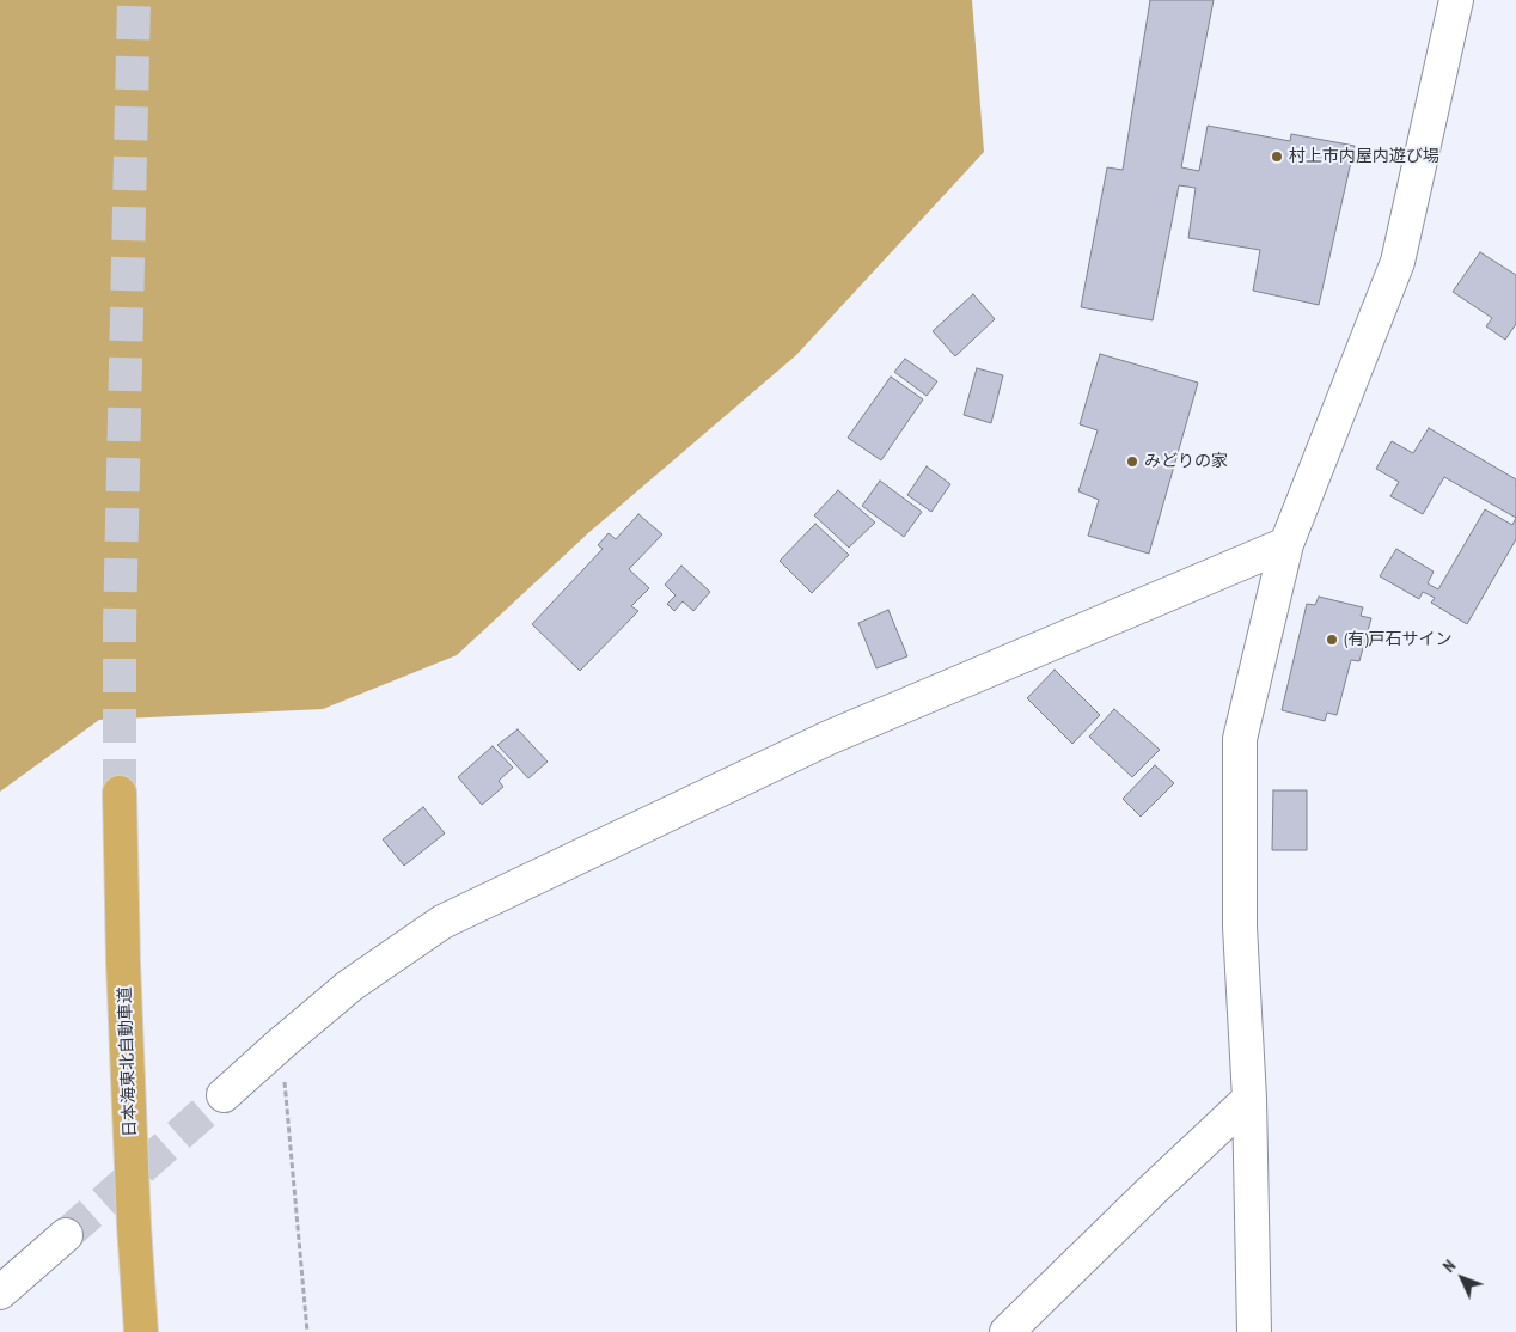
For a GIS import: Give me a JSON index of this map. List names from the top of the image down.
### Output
{
  "streets": {
    "highway": ["日本海東北自動車道"]
  },
  "places": ["村上市内屋内遊び場", "みどりの家", "(有)戸石サイン"],
  "north": "top left"
}
